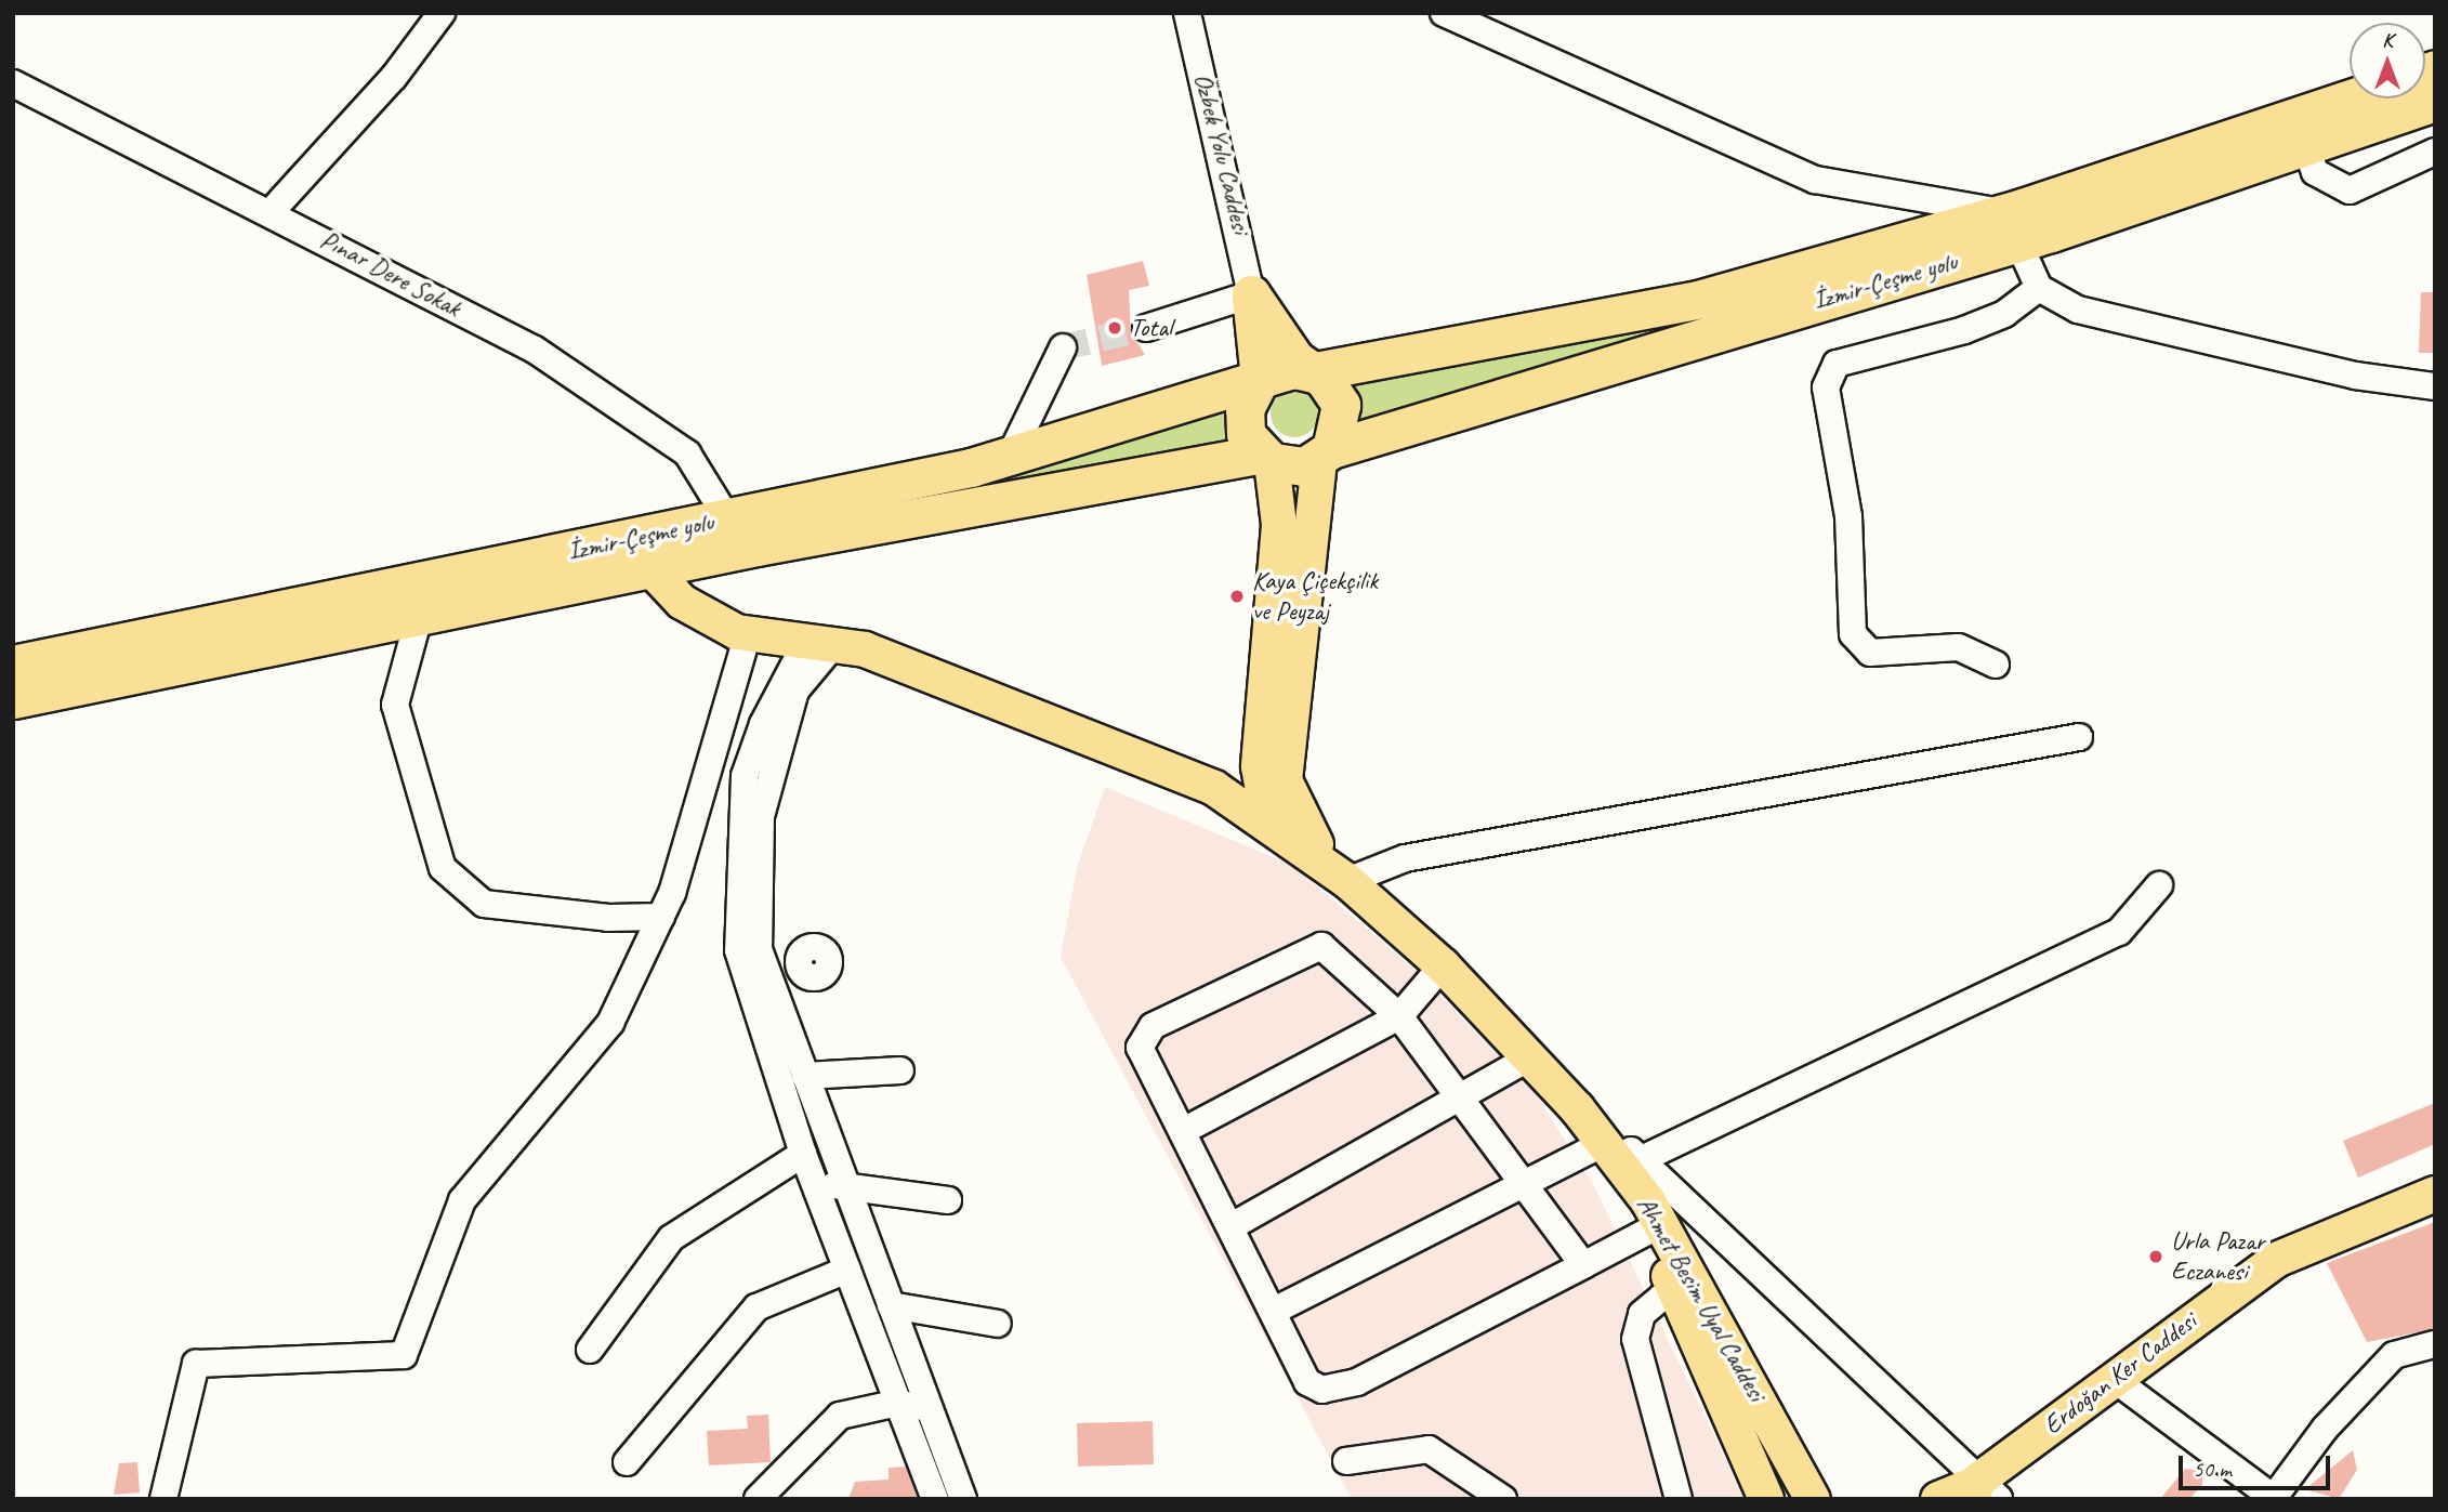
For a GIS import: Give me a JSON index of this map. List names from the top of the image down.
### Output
{
  "streets": {
    "highway": ["İzmir-Çeşme yolu"],
    "main road": ["Ahmet Besim Uyal Caddesi", "Erdoğan Ker Caddesi"],
    "street": ["Özbek Yolu Caddesi", "Pınar Dere Sokak"]
  },
  "crossings": [
    ["Pınar Dere Sokak", "İzmir-Çeşme yolu"]
  ],
  "places": ["Total", "Kaya Çiçekçilik ve Peyzaj", "Urla Pazar Eczanesi"],
  "scale_bar": "50 m",
  "north": "top"
}
